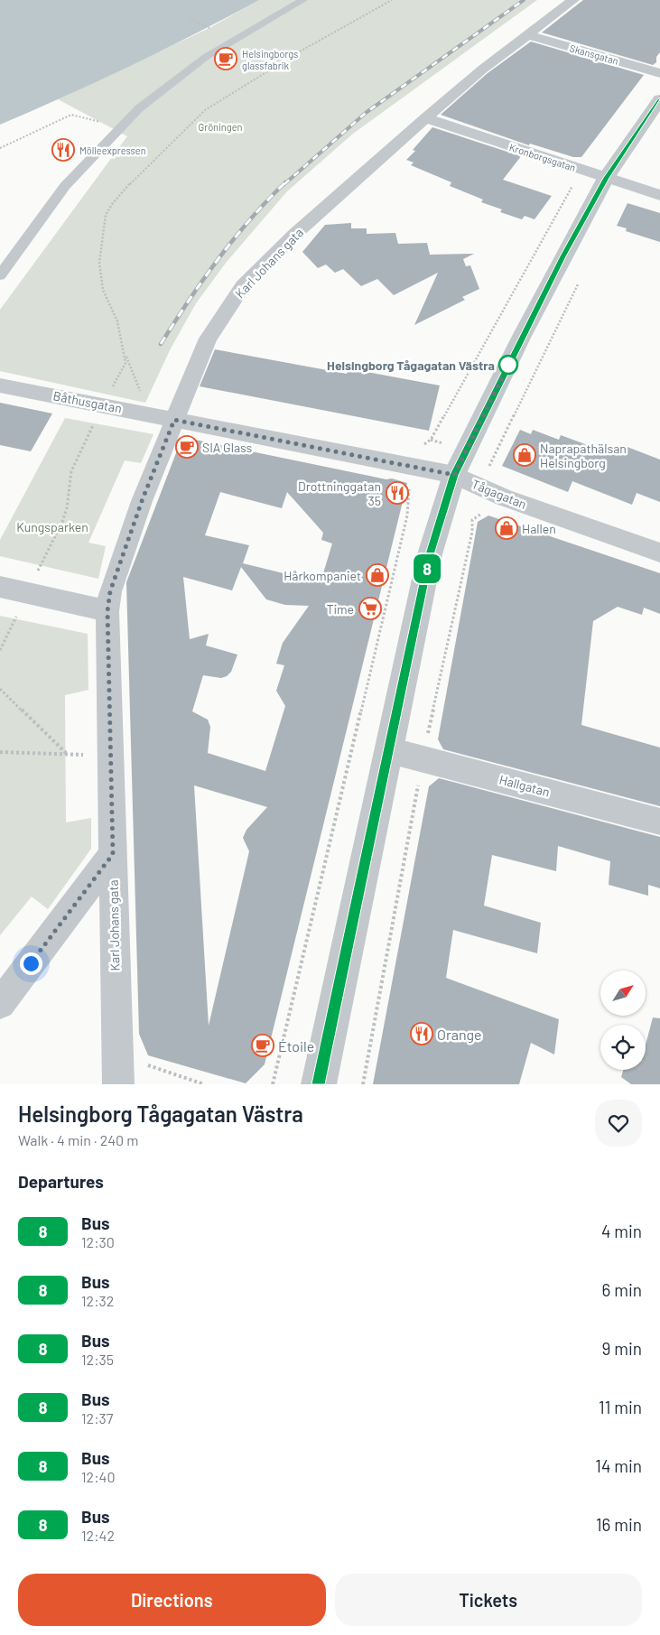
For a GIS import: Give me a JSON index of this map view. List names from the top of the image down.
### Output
{
  "streets": {
    "street": [
      "Skansgatan",
      "Kronborgsgatan",
      "Karl Johans gata",
      "Båthusgatan",
      "Tågagatan",
      "Hallgatan"
    ]
  },
  "crossings": [
    ["Skansgatan", "Karl Johans gata"],
    ["Kronborgsgatan", "Karl Johans gata"],
    ["Karl Johans gata", "Båthusgatan"],
    ["Karl Johans gata", "Tågagatan"],
    ["Båthusgatan", "Tågagatan"]
  ],
  "parks": ["Gröningen", "Kungsparken"],
  "places": {
    "cafe": ["Helsingborgs glassfabrik", "SIA Glass", "Étoile"],
    "restaurant": ["Mölleexpressen", "Drottninggatan 35", "Orange"],
    "other": ["Helsingborg Tågagatan Västra"],
    "shop": ["Naprapathälsan Helsingborg", "Hallen", "Hårkompaniet"],
    "supermarket": ["Time"]
  },
  "lines": ["bus line 8"],
  "north": "top right",
  "page": {
    "on_map": "8",
    "heading": [
      ["Helsingborg Tågagatan Västra", "Walk · 4 min · 240 m"],
      "Departures"
    ],
    "list": [
      {
        "mark": "8",
        "name": "Bus",
        "note": "12:30",
        "value": "4 min"
      },
      {
        "mark": "8",
        "name": "Bus",
        "note": "12:32",
        "value": "6 min"
      },
      {
        "mark": "8",
        "name": "Bus",
        "note": "12:35",
        "value": "9 min"
      },
      {
        "mark": "8",
        "name": "Bus",
        "note": "12:37",
        "value": "11 min"
      },
      {
        "mark": "8",
        "name": "Bus",
        "note": "12:40",
        "value": "14 min"
      },
      {
        "mark": "8",
        "name": "Bus",
        "note": "12:42",
        "value": "16 min"
      }
    ],
    "buttons": ["Directions", "Tickets"]
  }
}
